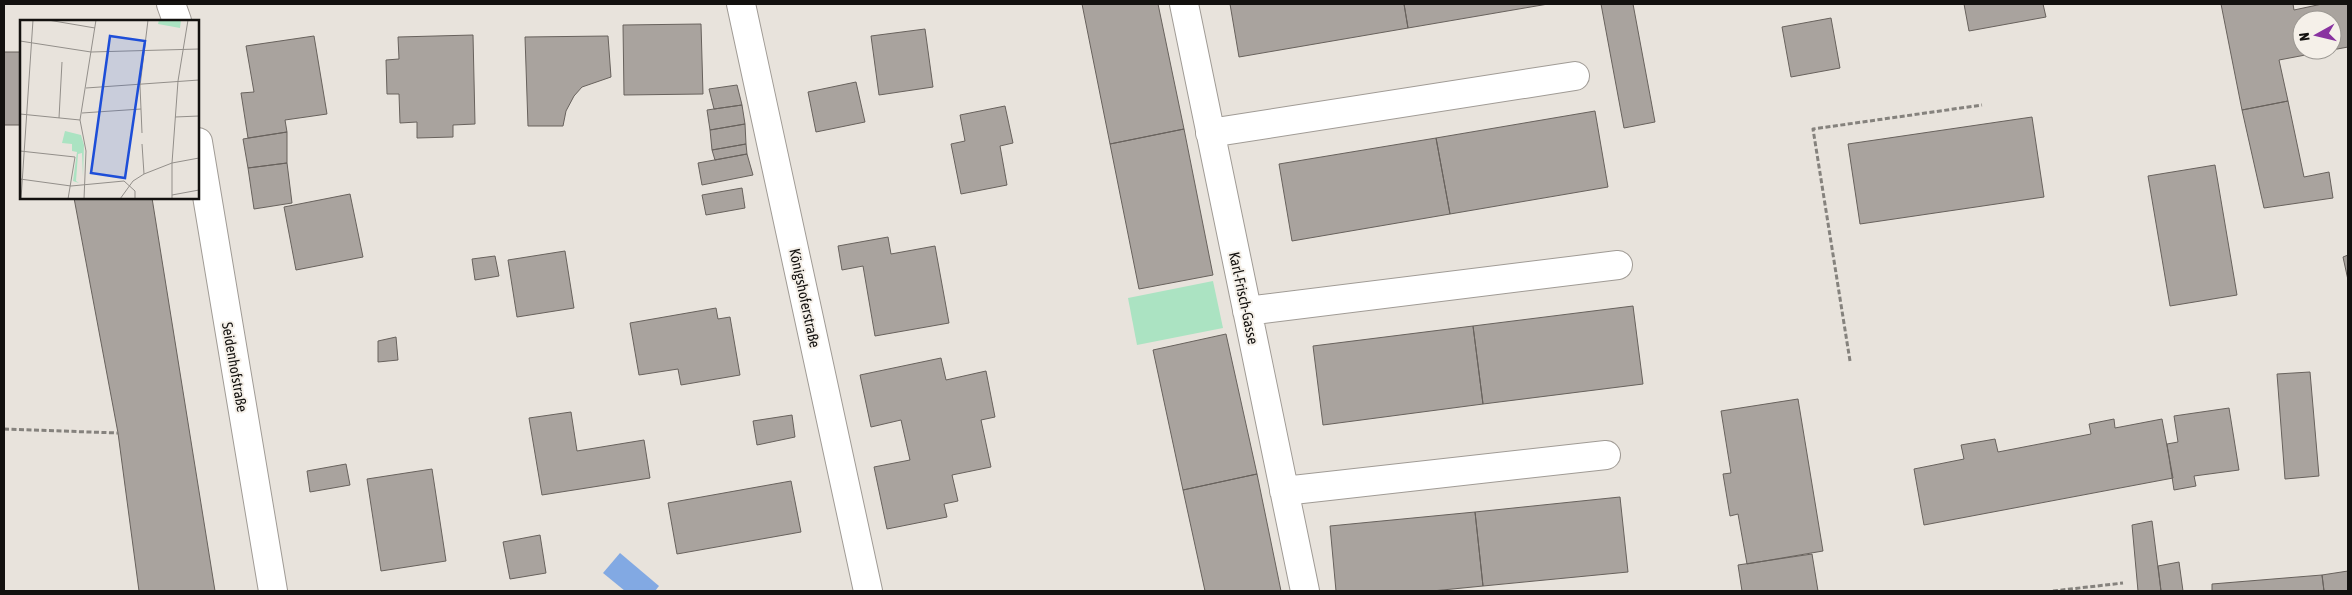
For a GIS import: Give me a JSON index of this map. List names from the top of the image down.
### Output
{
  "streets": {
    "street": ["Königshoferstraße", "Karl-Frisch-Gasse", "Seidenhofstraße"]
  },
  "north": "left"
}
